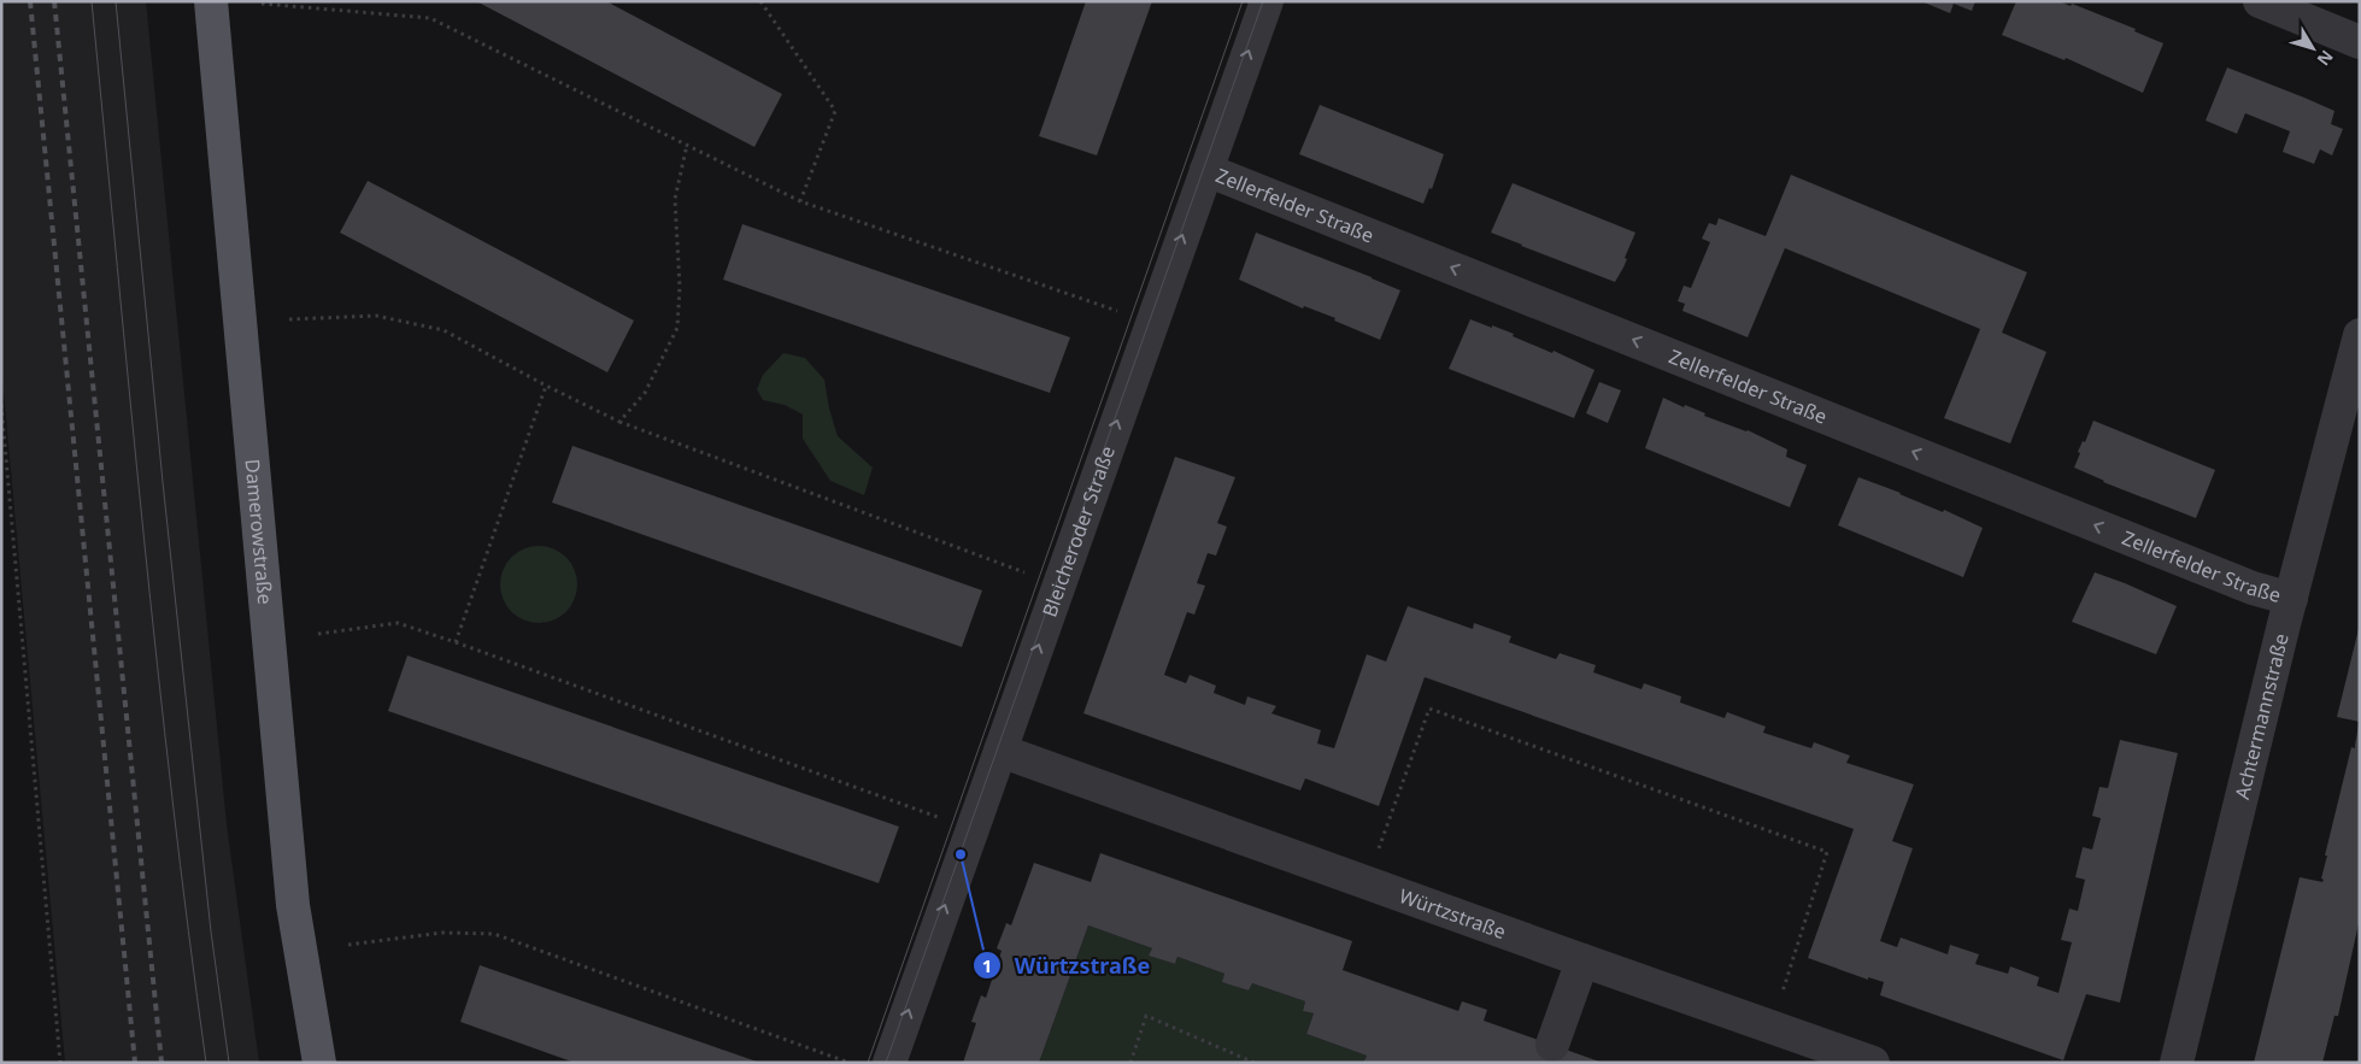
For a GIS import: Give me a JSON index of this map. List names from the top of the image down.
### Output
{
  "streets": {
    "main road": ["Damerowstraße"],
    "street": [
      "Zellerfelder Straße",
      "Bleicheroder Straße",
      "Achtermannstraße",
      "Würtzstraße"
    ]
  },
  "crossings": [
    ["Zellerfelder Straße", "Bleicheroder Straße"],
    ["Zellerfelder Straße", "Achtermannstraße"],
    ["Bleicheroder Straße", "Würtzstraße"]
  ],
  "one_way": ["Zellerfelder Straße", "Bleicheroder Straße"],
  "places": ["Würtzstraße"],
  "north": "bottom right"
}
